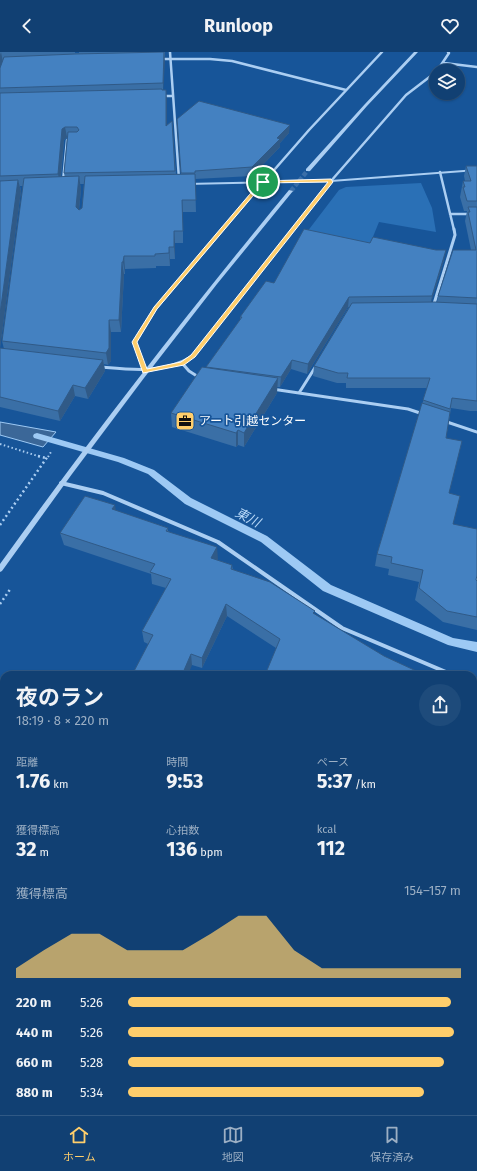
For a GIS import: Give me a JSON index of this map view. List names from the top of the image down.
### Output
{
  "water": ["東川"],
  "places": {
    "office": ["アート引越センター"]
  },
  "page": {
    "header": "Runloop",
    "heading": ["夜のラン", "18:19 · 8 × 220 m"],
    "stats": [
      ["距離", "1.76 km"],
      ["時間", "9:53"],
      ["ペース", "5:37 /km"],
      ["獲得標高", "32 m"],
      ["心拍数", "136 bpm"],
      ["kcal", "112"]
    ],
    "chart": ["獲得標高", "154–157 m"],
    "list": [
      {
        "name": "220 m",
        "note": "5:26"
      },
      {
        "name": "440 m",
        "note": "5:26"
      },
      {
        "name": "660 m",
        "note": "5:28"
      },
      {
        "name": "880 m",
        "note": "5:34"
      }
    ],
    "tabs": ["ホーム", "地図", "保存済み"]
  }
}
